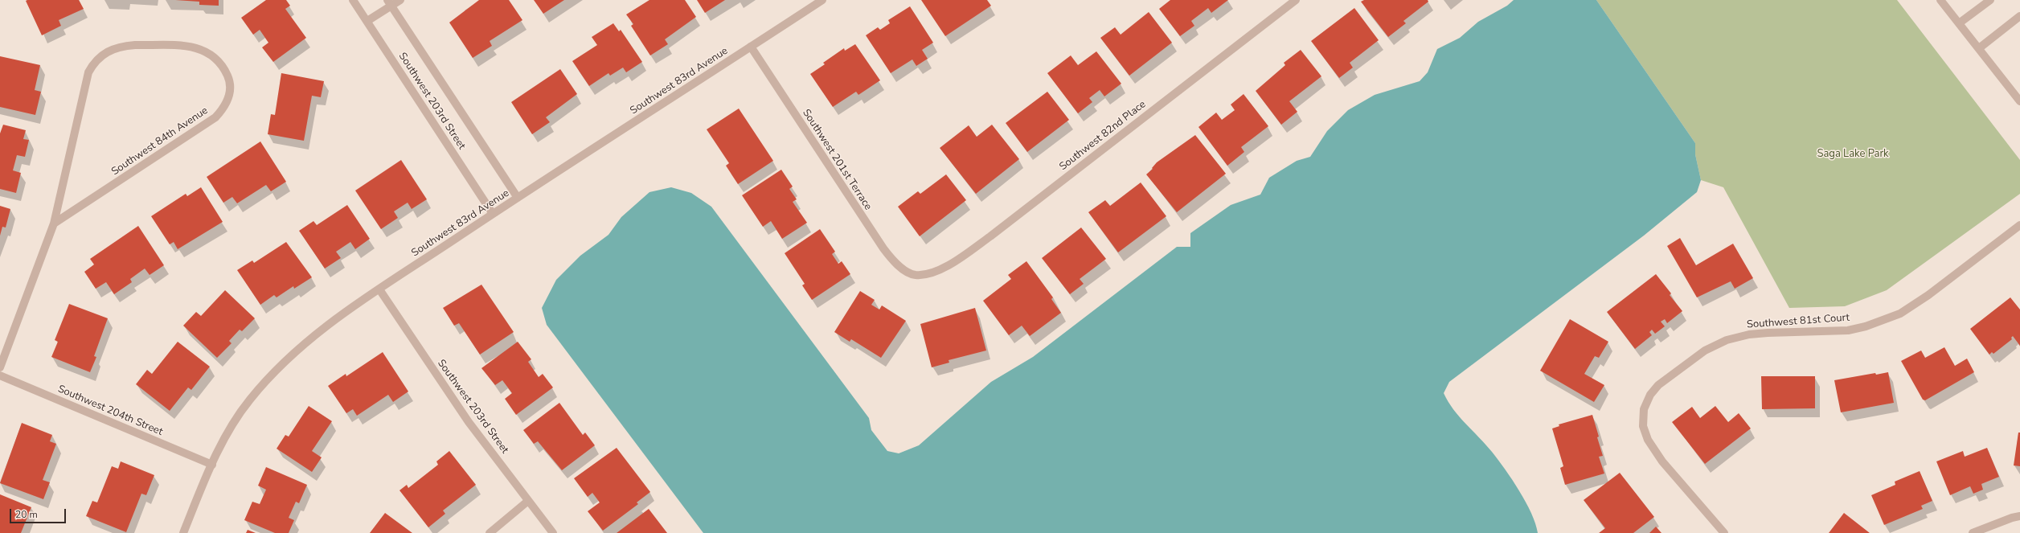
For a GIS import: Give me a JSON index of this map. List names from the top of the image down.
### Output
{
  "streets": {
    "street": [
      "Southwest 83rd Avenue",
      "Southwest 203rd Street",
      "Southwest 82nd Place",
      "Southwest 84th Avenue",
      "Southwest 201st Terrace",
      "Southwest 81st Court",
      "Southwest 204th Street"
    ]
  },
  "crossings": [
    ["Southwest 83rd Avenue", "Southwest 203rd Street"],
    ["Southwest 83rd Avenue", "Southwest 201st Terrace"],
    ["Southwest 83rd Avenue", "Southwest 204th Street"],
    ["Southwest 82nd Place", "Southwest 201st Terrace"]
  ],
  "parks": ["Saga Lake Park"],
  "scale_bar": "20 m"
}
